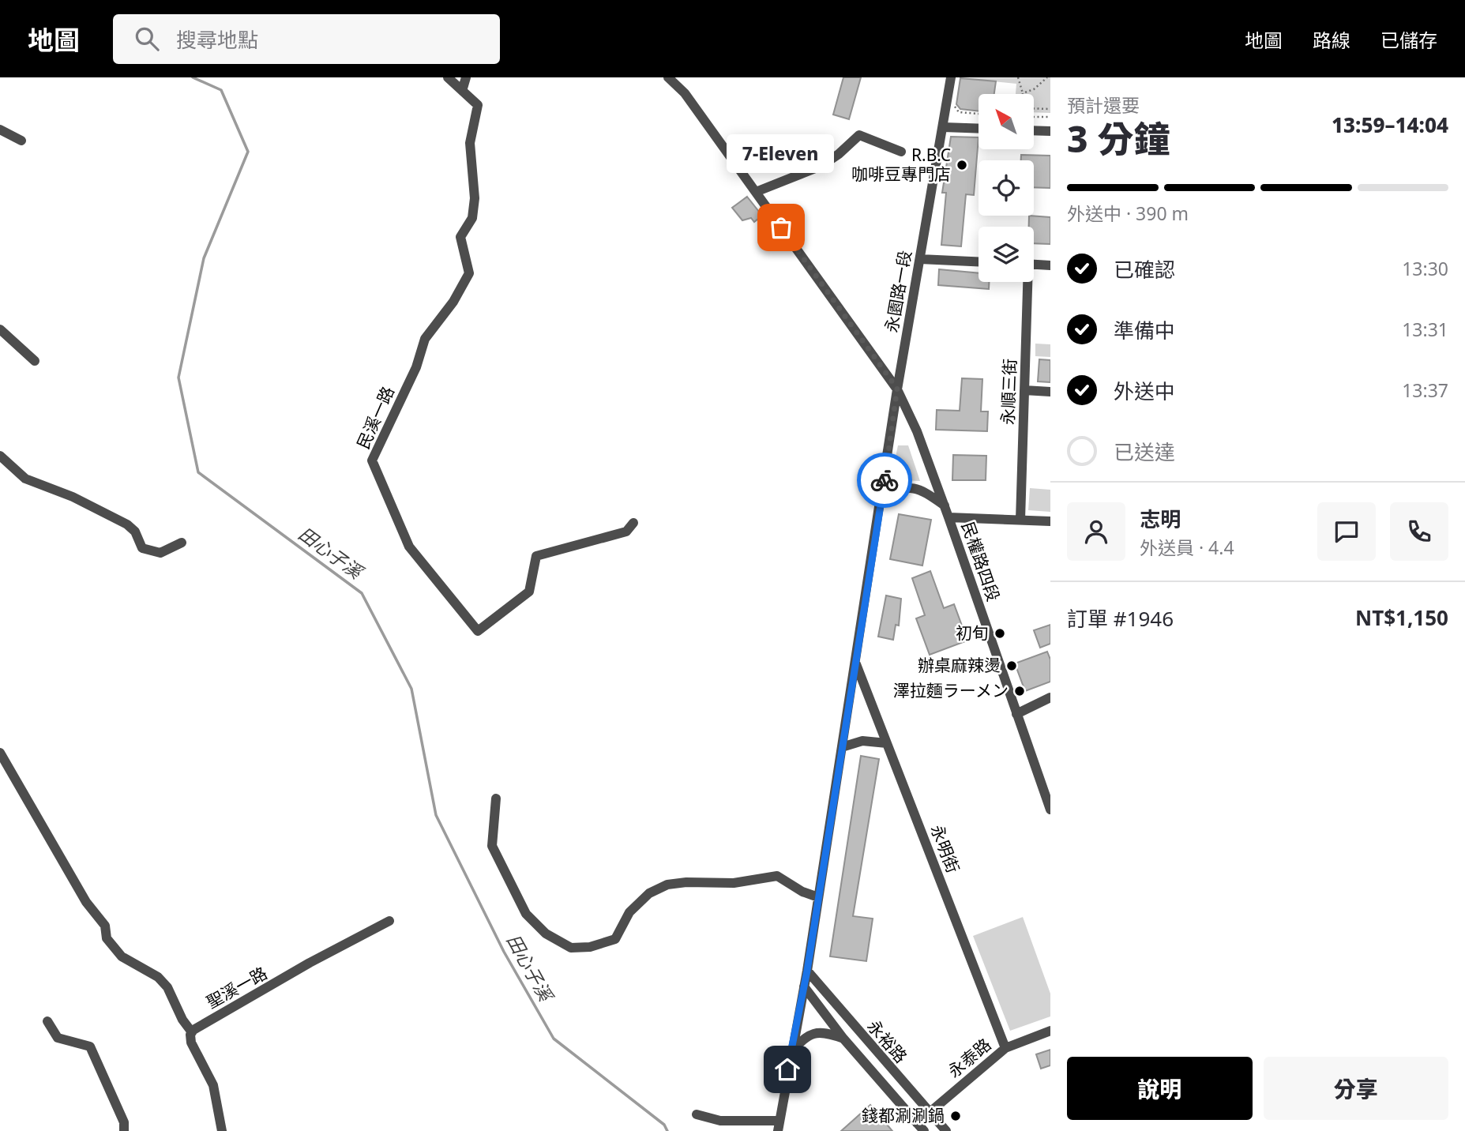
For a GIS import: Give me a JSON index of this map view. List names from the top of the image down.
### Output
{
  "streets": {
    "street": [
      "永園路一段",
      "永順三街",
      "民溪一路",
      "民權路四段",
      "永明街",
      "聖溪一路",
      "永裕路",
      "永泰路"
    ]
  },
  "crossings": [
    ["永園路一段", "民權路四段"],
    ["永園路一段", "永明街"],
    ["永園路一段", "永裕路"],
    ["永明街", "永泰路"],
    ["永裕路", "永泰路"]
  ],
  "water": ["田心子溪"],
  "places": [
    "R.B.C 咖啡豆專門店",
    "7-Eleven",
    "初旬",
    "辦桌麻辣燙",
    "澤拉麵ラーメン",
    "錢都涮涮鍋"
  ],
  "north": "top left",
  "page": {
    "header": "地圖",
    "search": "搜尋地點",
    "nav": ["地圖", "路線", "已儲存"],
    "heading": ["3 分鐘", "預計還要", "13:59–14:04"],
    "panel": [
      "志明",
      "外送員 · 4.4",
      "訂單 #1946",
      "NT$1,150"
    ],
    "bubble": "7-Eleven",
    "bar": "外送中 · 390 m",
    "list": [
      ["已確認", "13:30"],
      ["準備中", "13:31"],
      ["外送中", "13:37"],
      "已送達"
    ],
    "buttons": ["說明", "分享"]
  }
}
